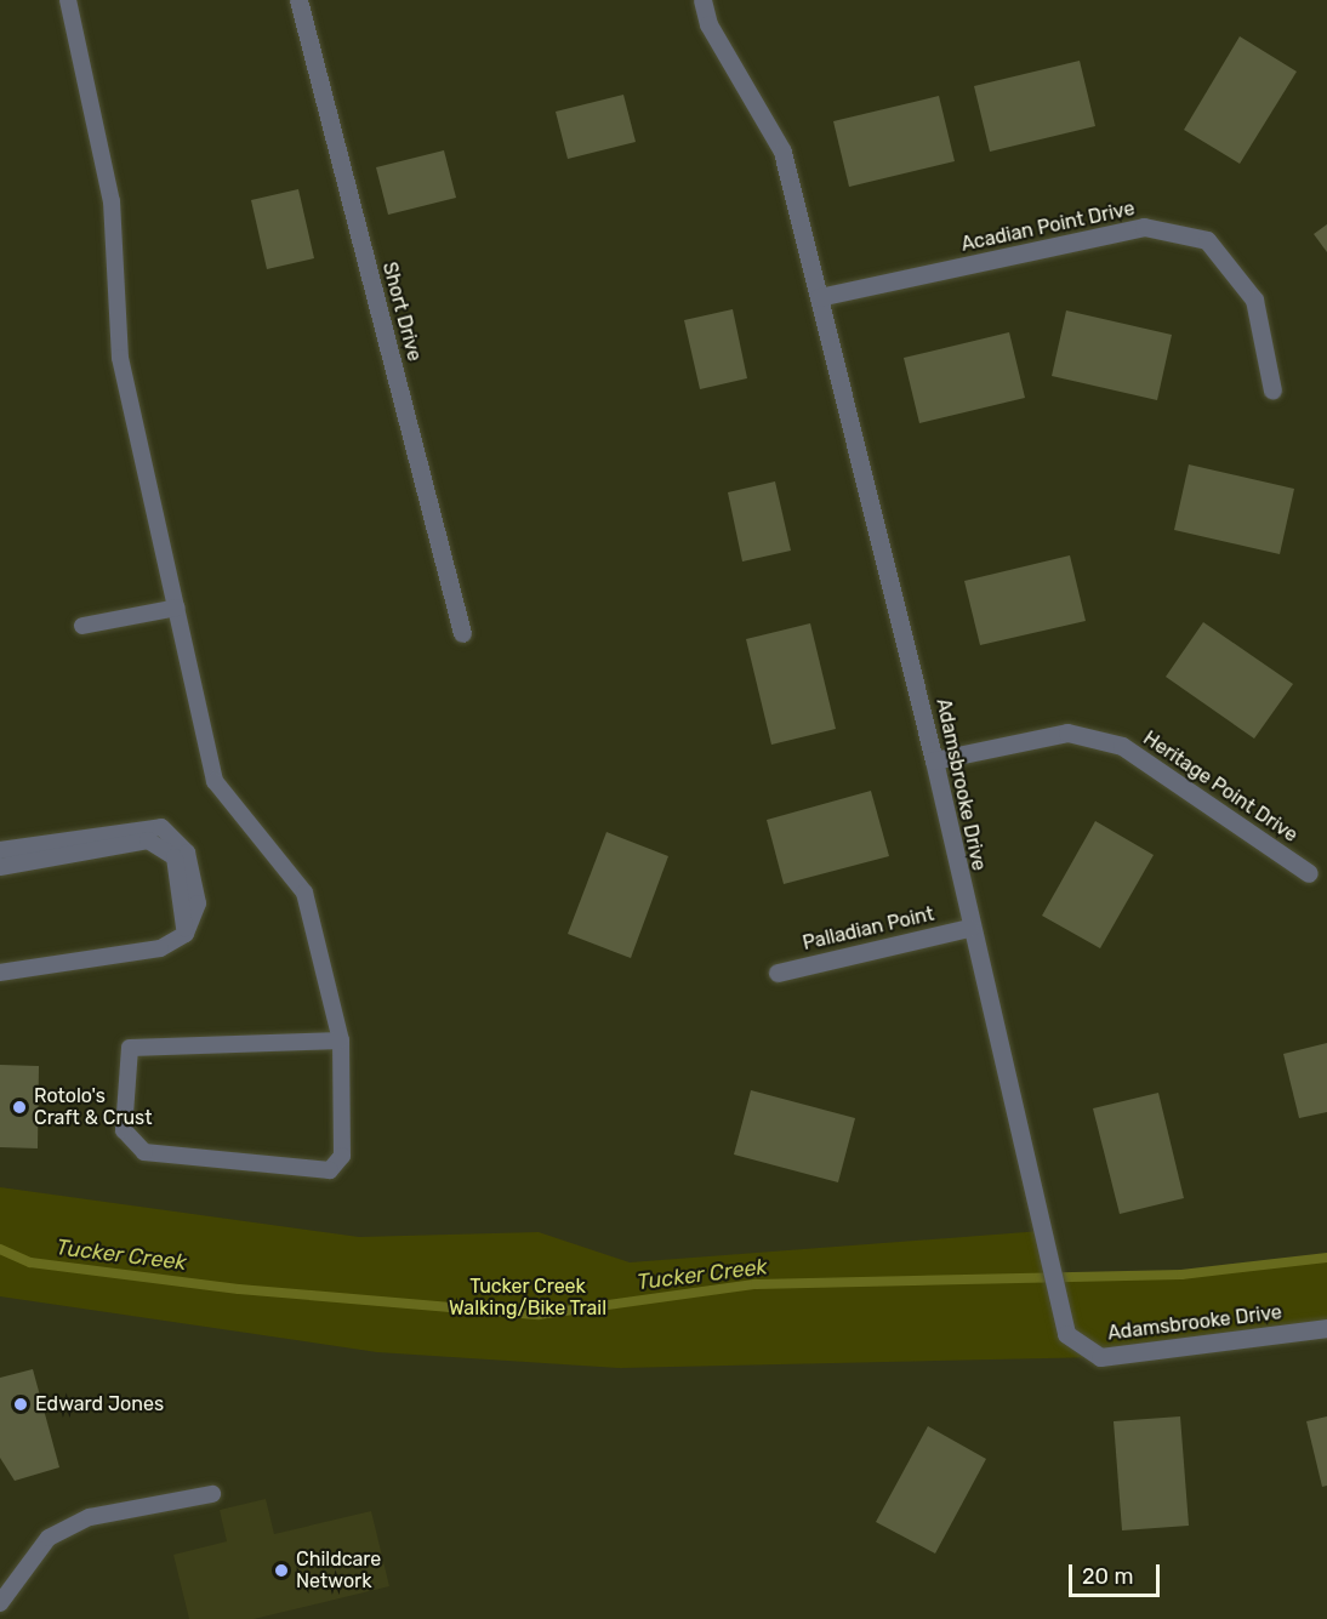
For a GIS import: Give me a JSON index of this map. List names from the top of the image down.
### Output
{
  "streets": {
    "street": [
      "Acadian Point Drive",
      "Short Drive",
      "Adamsbrooke Drive",
      "Heritage Point Drive",
      "Palladian Point"
    ]
  },
  "crossings": [
    ["Acadian Point Drive", "Adamsbrooke Drive"],
    ["Adamsbrooke Drive", "Heritage Point Drive"],
    ["Adamsbrooke Drive", "Palladian Point"]
  ],
  "water": ["Tucker Creek"],
  "parks": ["Tucker Creek Walking/Bike Trail"],
  "places": ["Rotolo's Craft & Crust", "Edward Jones", "Childcare Network"],
  "scale_bar": "20 m"
}
